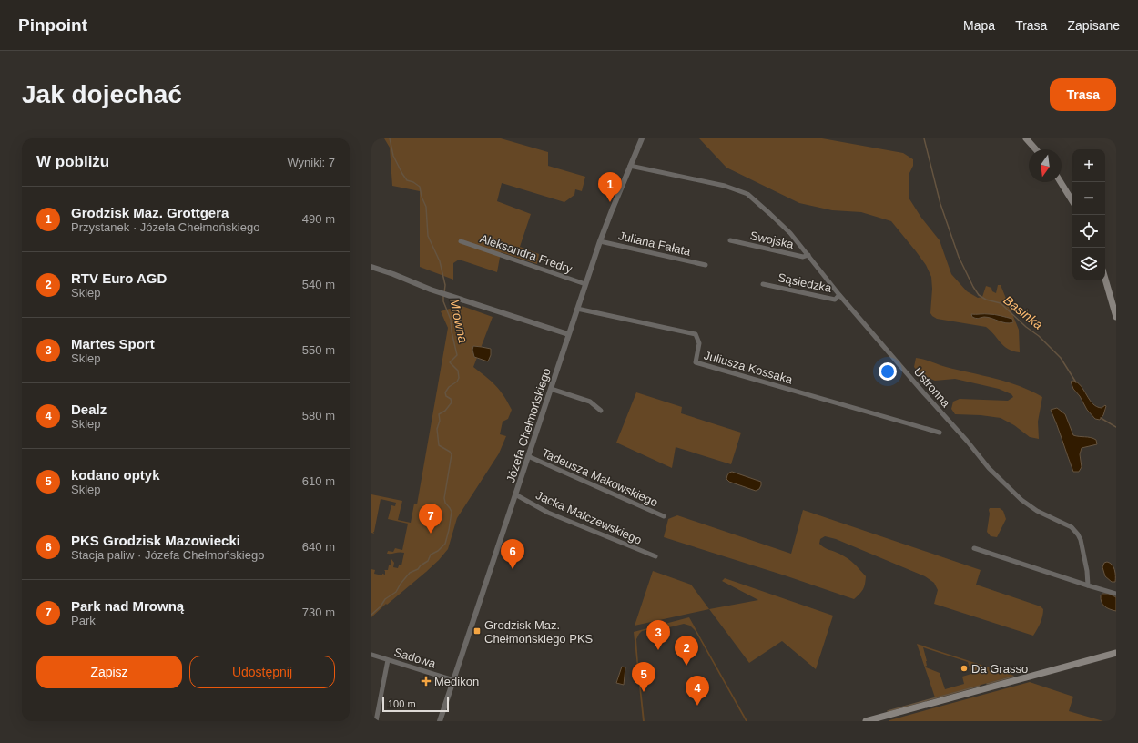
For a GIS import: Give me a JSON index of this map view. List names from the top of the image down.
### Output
{
  "streets": {
    "street": [
      "Swojska",
      "Juliana Fałata",
      "Aleksandra Fredry",
      "Sąsiedzka",
      "Juliusza Kossaka",
      "Ustronna",
      "Józefa Chełmońskiego",
      "Tadeusza Makowskiego",
      "Jacka Malczewskiego",
      "Sadowa"
    ]
  },
  "crossings": [
    ["Swojska", "Ustronna"],
    ["Juliana Fałata", "Józefa Chełmońskiego"],
    ["Aleksandra Fredry", "Józefa Chełmońskiego"],
    ["Sąsiedzka", "Ustronna"],
    ["Juliusza Kossaka", "Józefa Chełmońskiego"],
    ["Ustronna", "Józefa Chełmońskiego"],
    ["Józefa Chełmońskiego", "Tadeusza Makowskiego"],
    ["Józefa Chełmońskiego", "Jacka Malczewskiego"],
    ["Józefa Chełmońskiego", "Sadowa"]
  ],
  "water": ["Basinka", "Mrowna"],
  "places": {
    "transit": ["Grodzisk Maz. Chełmońskiego PKS"],
    "other": ["Da Grasso"],
    "health": ["Medikon"]
  },
  "scale_bar": "100 m",
  "north": "bottom",
  "page": {
    "header": "Pinpoint",
    "nav": ["Mapa", "Trasa", "Zapisane"],
    "buttons": [
      "Trasa",
      ["Zapisz", "Udostępnij"]
    ],
    "title": "Jak dojechać",
    "heading": ["W pobliżu", "Wyniki: 7"],
    "map_buttons": ["+", "−"],
    "pins": [
      "1",
      "7",
      "6",
      "3",
      "2",
      "5",
      "4"
    ],
    "list": [
      {
        "mark": "1",
        "name": "Grodzisk Maz. Grottgera",
        "note": "Przystanek · Józefa Chełmońskiego",
        "value": "490 m"
      },
      {
        "mark": "2",
        "name": "RTV Euro AGD",
        "note": "Sklep",
        "value": "540 m"
      },
      {
        "mark": "3",
        "name": "Martes Sport",
        "note": "Sklep",
        "value": "550 m"
      },
      {
        "mark": "4",
        "name": "Dealz",
        "note": "Sklep",
        "value": "580 m"
      },
      {
        "mark": "5",
        "name": "kodano optyk",
        "note": "Sklep",
        "value": "610 m"
      },
      {
        "mark": "6",
        "name": "PKS Grodzisk Mazowiecki",
        "note": "Stacja paliw · Józefa Chełmońskiego",
        "value": "640 m"
      },
      {
        "mark": "7",
        "name": "Park nad Mrowną",
        "note": "Park",
        "value": "730 m"
      }
    ],
    "scale": "100 m"
  }
}
